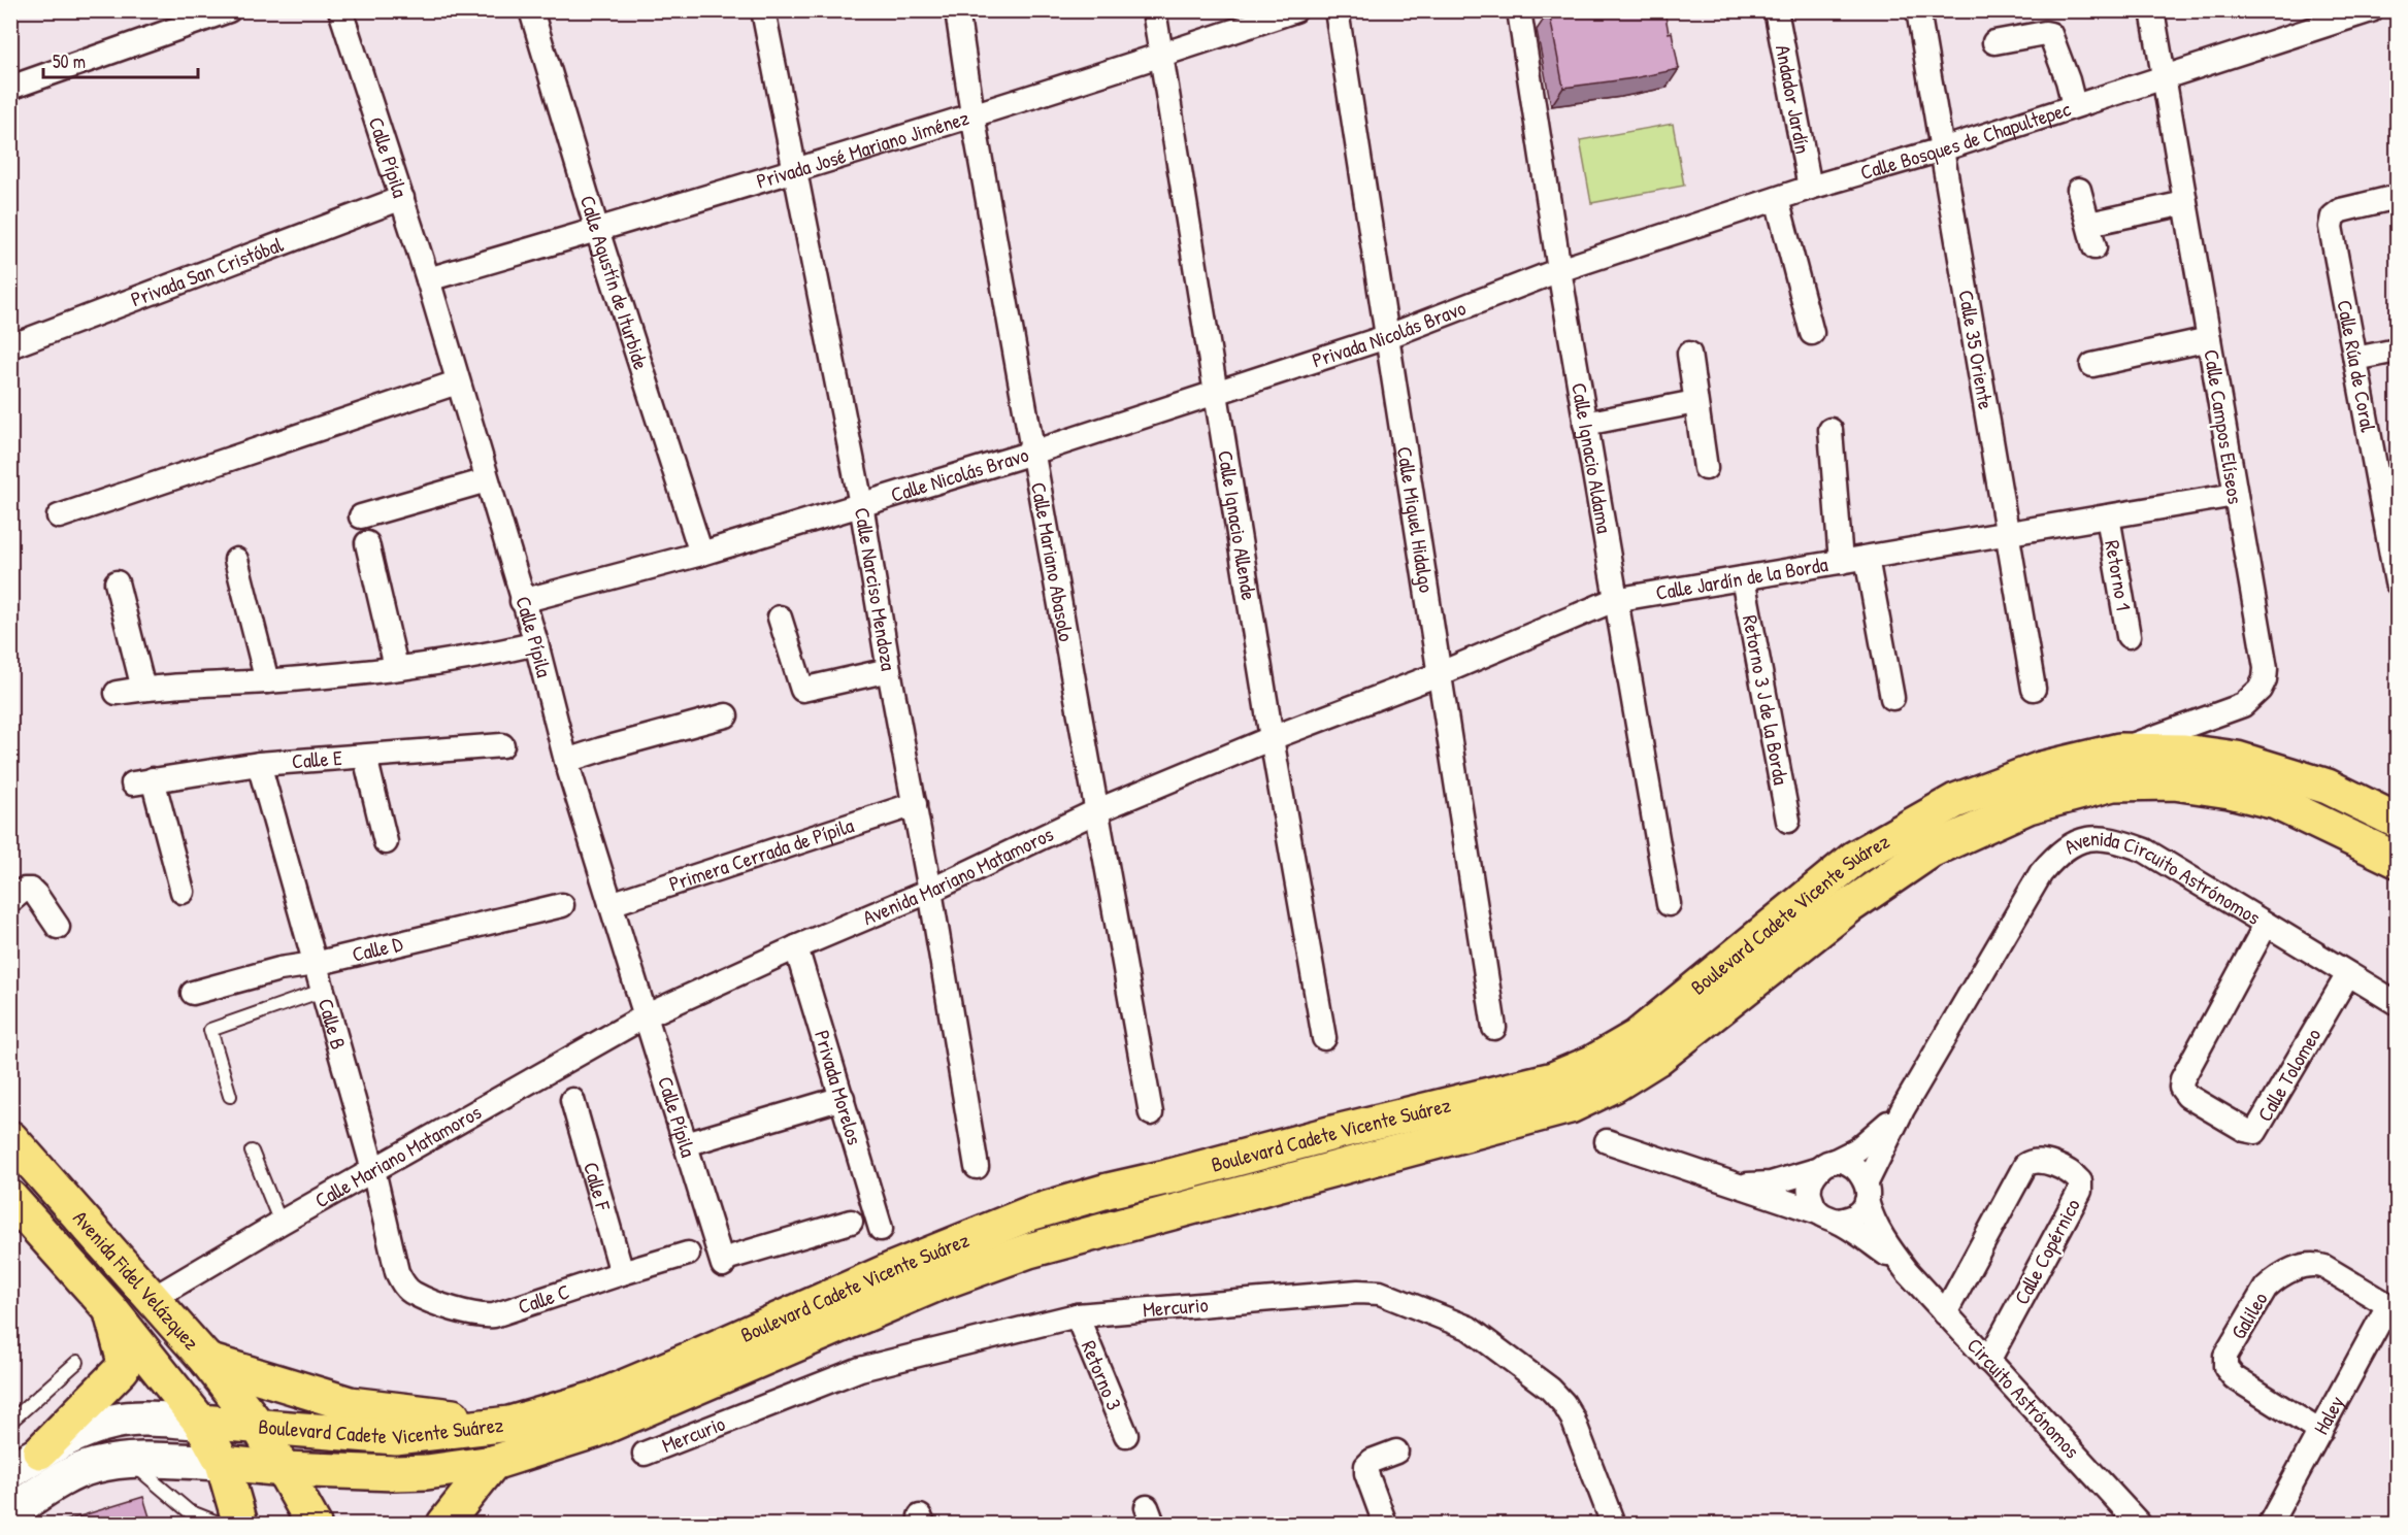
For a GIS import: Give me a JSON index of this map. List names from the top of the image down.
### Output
{
  "streets": {
    "main road": ["Boulevard Cadete Vicente Suárez", "Avenida Fidel Velázquez"],
    "street": [
      "Andador Jardín",
      "Calle Bosques de Chapultepec",
      "Privada José Mariano Jiménez",
      "Calle Pípila",
      "Privada San Cristóbal",
      "Calle Agustín de Iturbide",
      "Privada Nicolás Bravo",
      "Calle 35 Oriente",
      "Calle Rúa de Coral",
      "Calle Campos Elíseos",
      "Calle Ignacio Aldama",
      "Calle Nicolás Bravo",
      "Calle Miguel Hidalgo",
      "Calle Ignacio Allende",
      "Calle Mariano Abasolo",
      "Retorno 1",
      "Calle Jardín de la Borda",
      "Calle Narciso Mendoza",
      "Retorno 3 J de la Borda",
      "Calle E",
      "Primera Cerrada de Pípila",
      "Avenida Mariano Matamoros",
      "Avenida Circuito Astrónomos",
      "Calle D",
      "Calle B",
      "Calle Tolomeo",
      "Privada Morelos",
      "Calle Mariano Matamoros",
      "Calle F",
      "Calle Copérnico",
      "Calle C",
      "Mercurio",
      "Galileo",
      "Retorno 3",
      "Circuito Astrónomos",
      "Haley"
    ]
  },
  "crossings": [
    ["Andador Jardín", "Calle Bosques de Chapultepec"],
    ["Calle Bosques de Chapultepec", "Privada Nicolás Bravo"],
    ["Calle Bosques de Chapultepec", "Calle 35 Oriente"],
    ["Calle Bosques de Chapultepec", "Calle Campos Elíseos"],
    ["Calle Bosques de Chapultepec", "Calle Ignacio Aldama"],
    ["Privada José Mariano Jiménez", "Calle Pípila"],
    ["Privada José Mariano Jiménez", "Calle Agustín de Iturbide"],
    ["Privada José Mariano Jiménez", "Calle Ignacio Allende"],
    ["Privada José Mariano Jiménez", "Calle Mariano Abasolo"],
    ["Privada José Mariano Jiménez", "Calle Narciso Mendoza"],
    ["Calle Pípila", "Privada San Cristóbal"],
    ["Calle Pípila", "Primera Cerrada de Pípila"],
    ["Calle Pípila", "Avenida Mariano Matamoros"],
    ["Calle Pípila", "Calle Mariano Matamoros"],
    ["Calle Agustín de Iturbide", "Calle Nicolás Bravo"],
    ["Privada Nicolás Bravo", "Calle Ignacio Aldama"],
    ["Privada Nicolás Bravo", "Calle Nicolás Bravo"],
    ["Privada Nicolás Bravo", "Calle Miguel Hidalgo"],
    ["Privada Nicolás Bravo", "Calle Ignacio Allende"],
    ["Calle 35 Oriente", "Calle Jardín de la Borda"],
    ["Calle Campos Elíseos", "Calle Jardín de la Borda"],
    ["Calle Campos Elíseos", "Boulevard Cadete Vicente Suárez"],
    ["Calle Ignacio Aldama", "Calle Jardín de la Borda"],
    ["Calle Nicolás Bravo", "Calle Ignacio Allende"],
    ["Calle Nicolás Bravo", "Calle Mariano Abasolo"],
    ["Calle Nicolás Bravo", "Calle Narciso Mendoza"],
    ["Calle Miguel Hidalgo", "Calle Jardín de la Borda"],
    ["Calle Ignacio Allende", "Calle Jardín de la Borda"],
    ["Calle Ignacio Allende", "Avenida Mariano Matamoros"],
    ["Calle Mariano Abasolo", "Avenida Mariano Matamoros"],
    ["Retorno 1", "Calle Jardín de la Borda"],
    ["Calle Jardín de la Borda", "Retorno 3 J de la Borda"],
    ["Calle Jardín de la Borda", "Avenida Mariano Matamoros"],
    ["Calle Narciso Mendoza", "Primera Cerrada de Pípila"],
    ["Calle Narciso Mendoza", "Avenida Mariano Matamoros"],
    ["Calle E", "Calle B"],
    ["Avenida Mariano Matamoros", "Privada Morelos"],
    ["Avenida Mariano Matamoros", "Calle Mariano Matamoros"],
    ["Avenida Circuito Astrónomos", "Calle Tolomeo"],
    ["Avenida Circuito Astrónomos", "Circuito Astrónomos"],
    ["Boulevard Cadete Vicente Suárez", "Avenida Fidel Velázquez"],
    ["Calle D", "Calle B"],
    ["Calle B", "Calle Mariano Matamoros"],
    ["Calle B", "Calle C"],
    ["Calle Mariano Matamoros", "Avenida Fidel Velázquez"],
    ["Calle F", "Calle C"],
    ["Calle Copérnico", "Circuito Astrónomos"],
    ["Mercurio", "Retorno 3"],
    ["Galileo", "Haley"]
  ],
  "scale_bar": "50 m"
}
